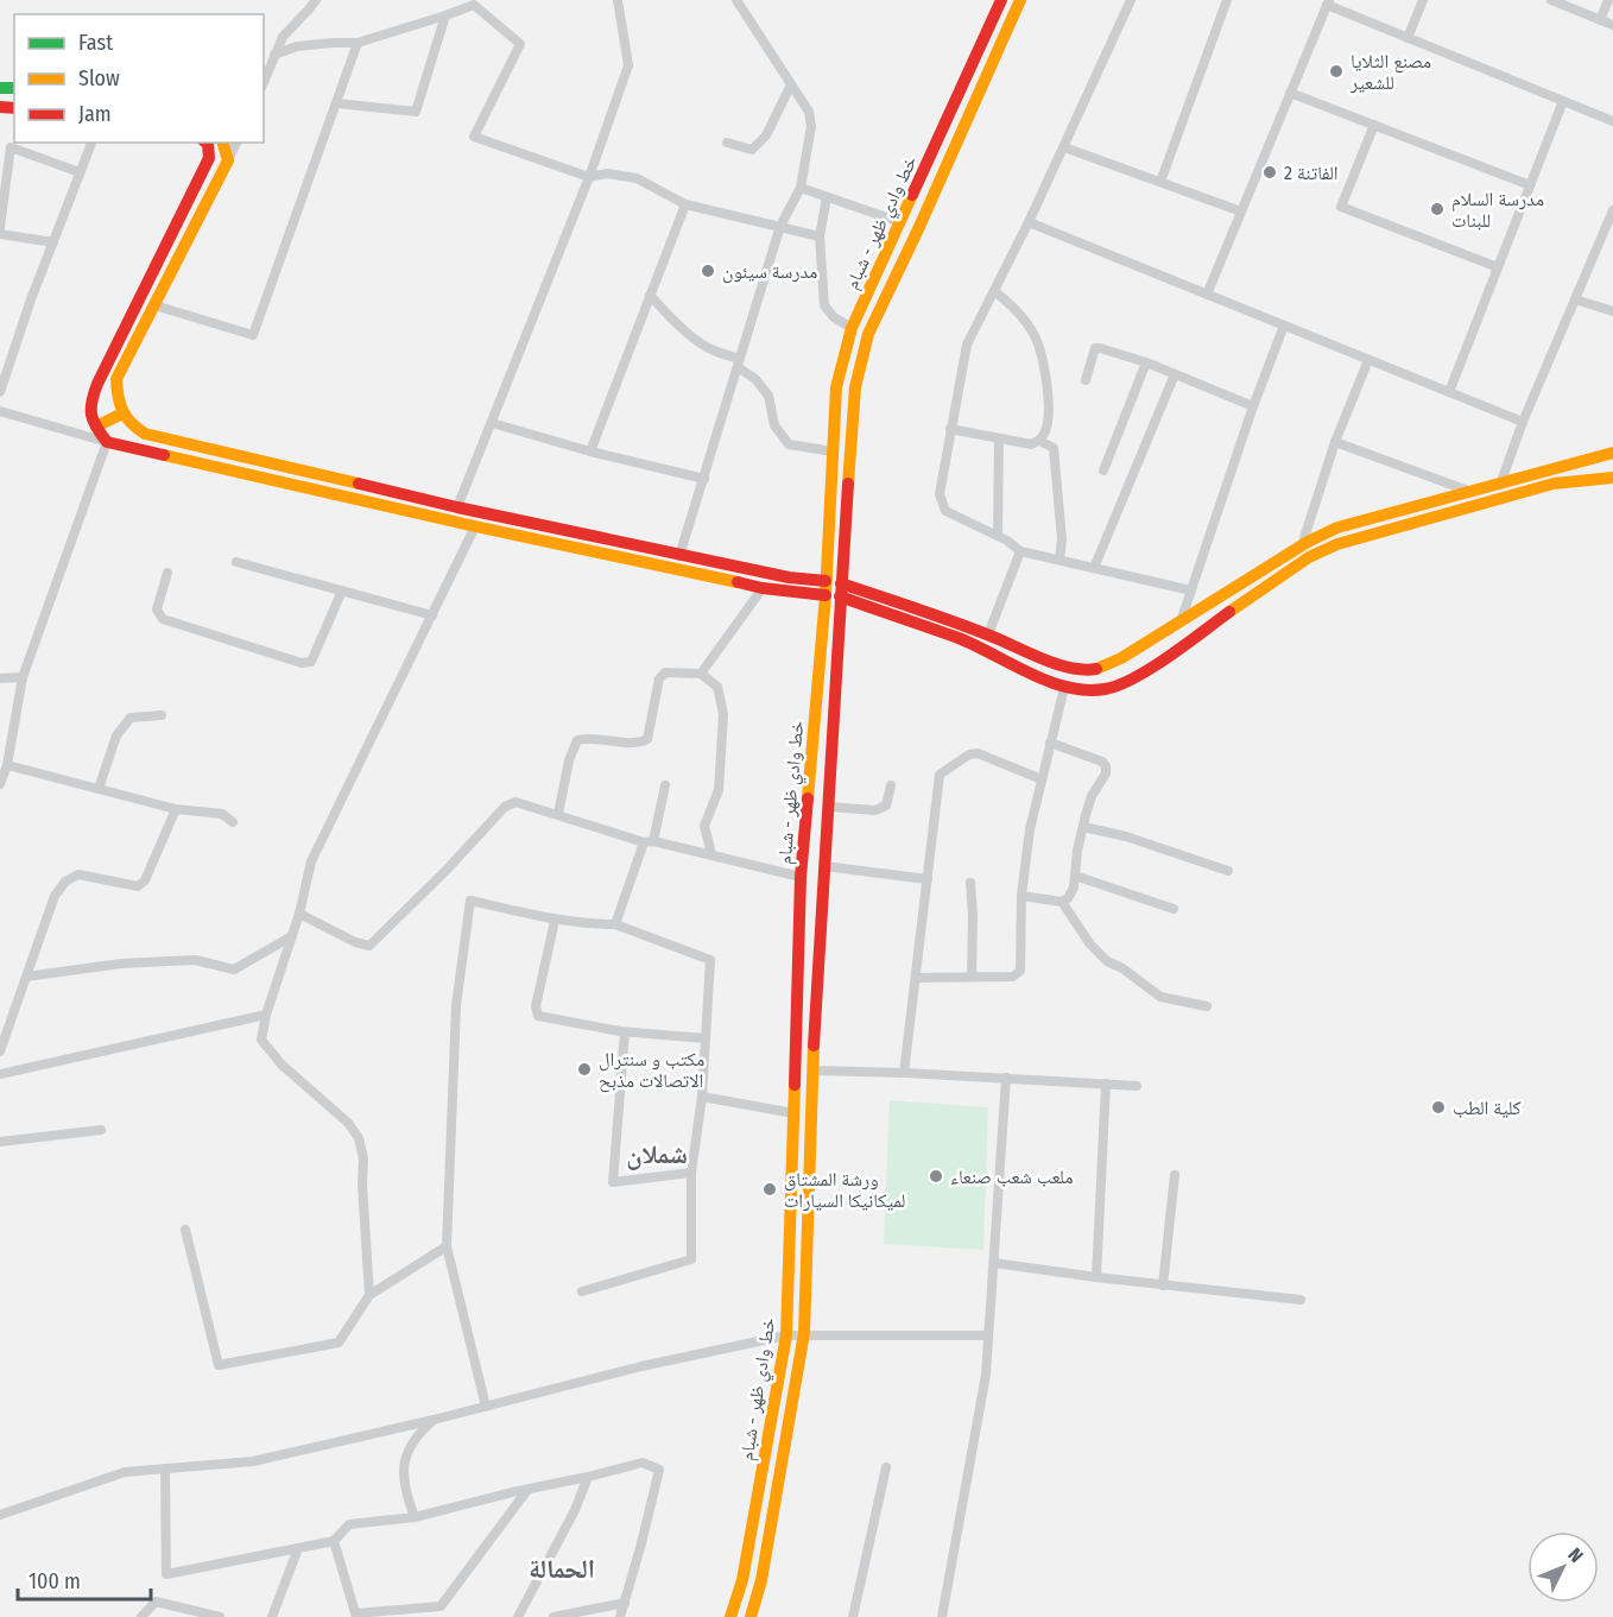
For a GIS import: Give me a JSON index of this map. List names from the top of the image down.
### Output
{
  "streets": {
    "street": ["خط وادي ظهر - شبام"]
  },
  "districts": ["شملان", "الحمالة"],
  "places": [
    "مصنع الثلايا للشعير",
    "الفاتنة 2",
    "مدرسة السلام للبنات",
    "مدرسة سيئون",
    "مكتب و سنترال الاتصالات مذبح",
    "كلية الطب",
    "ملعب شعب صنعاء",
    "ورشة المشتاق لميكانيكا السيارات"
  ],
  "legend": ["Fast", "Slow", "Jam"],
  "scale_bar": "100 m",
  "north": "top right"
}
